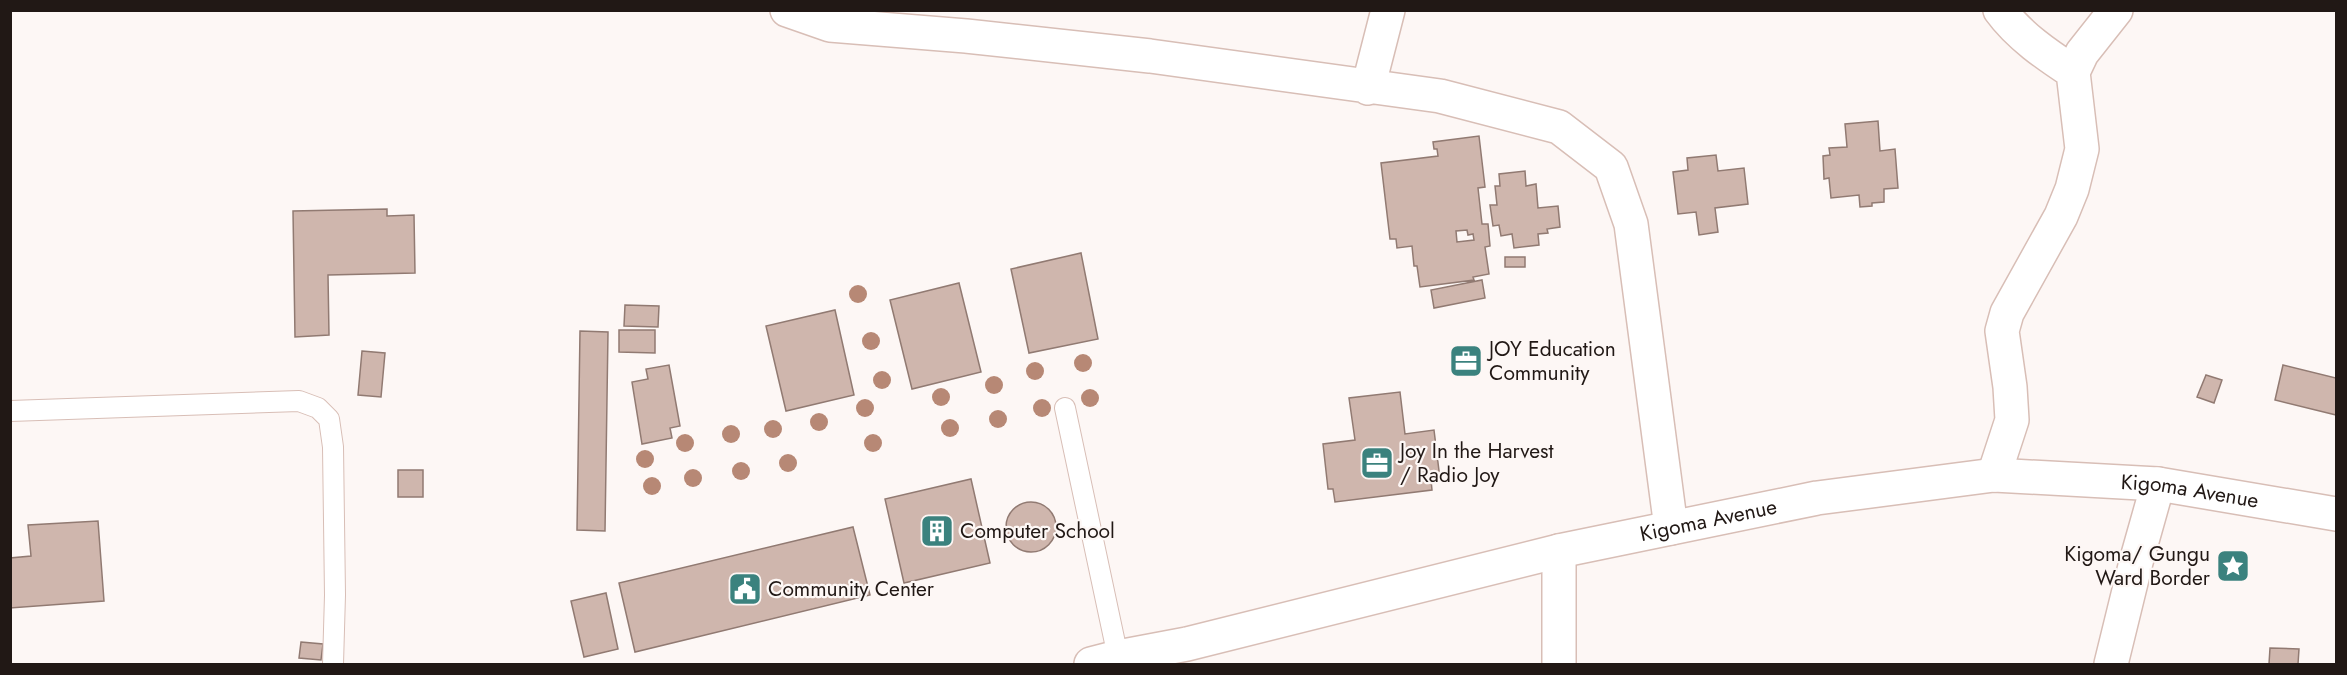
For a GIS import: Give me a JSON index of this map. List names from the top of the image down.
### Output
{
  "streets": {
    "street": ["Kigoma Avenue"]
  },
  "places": {
    "office": ["JOY Education Community", "Joy In the Harvest / Radio Joy"],
    "building": ["Computer School"],
    "place": ["Kigoma/ Gungu Ward Border"],
    "public building": ["Community Center"]
  }
}
